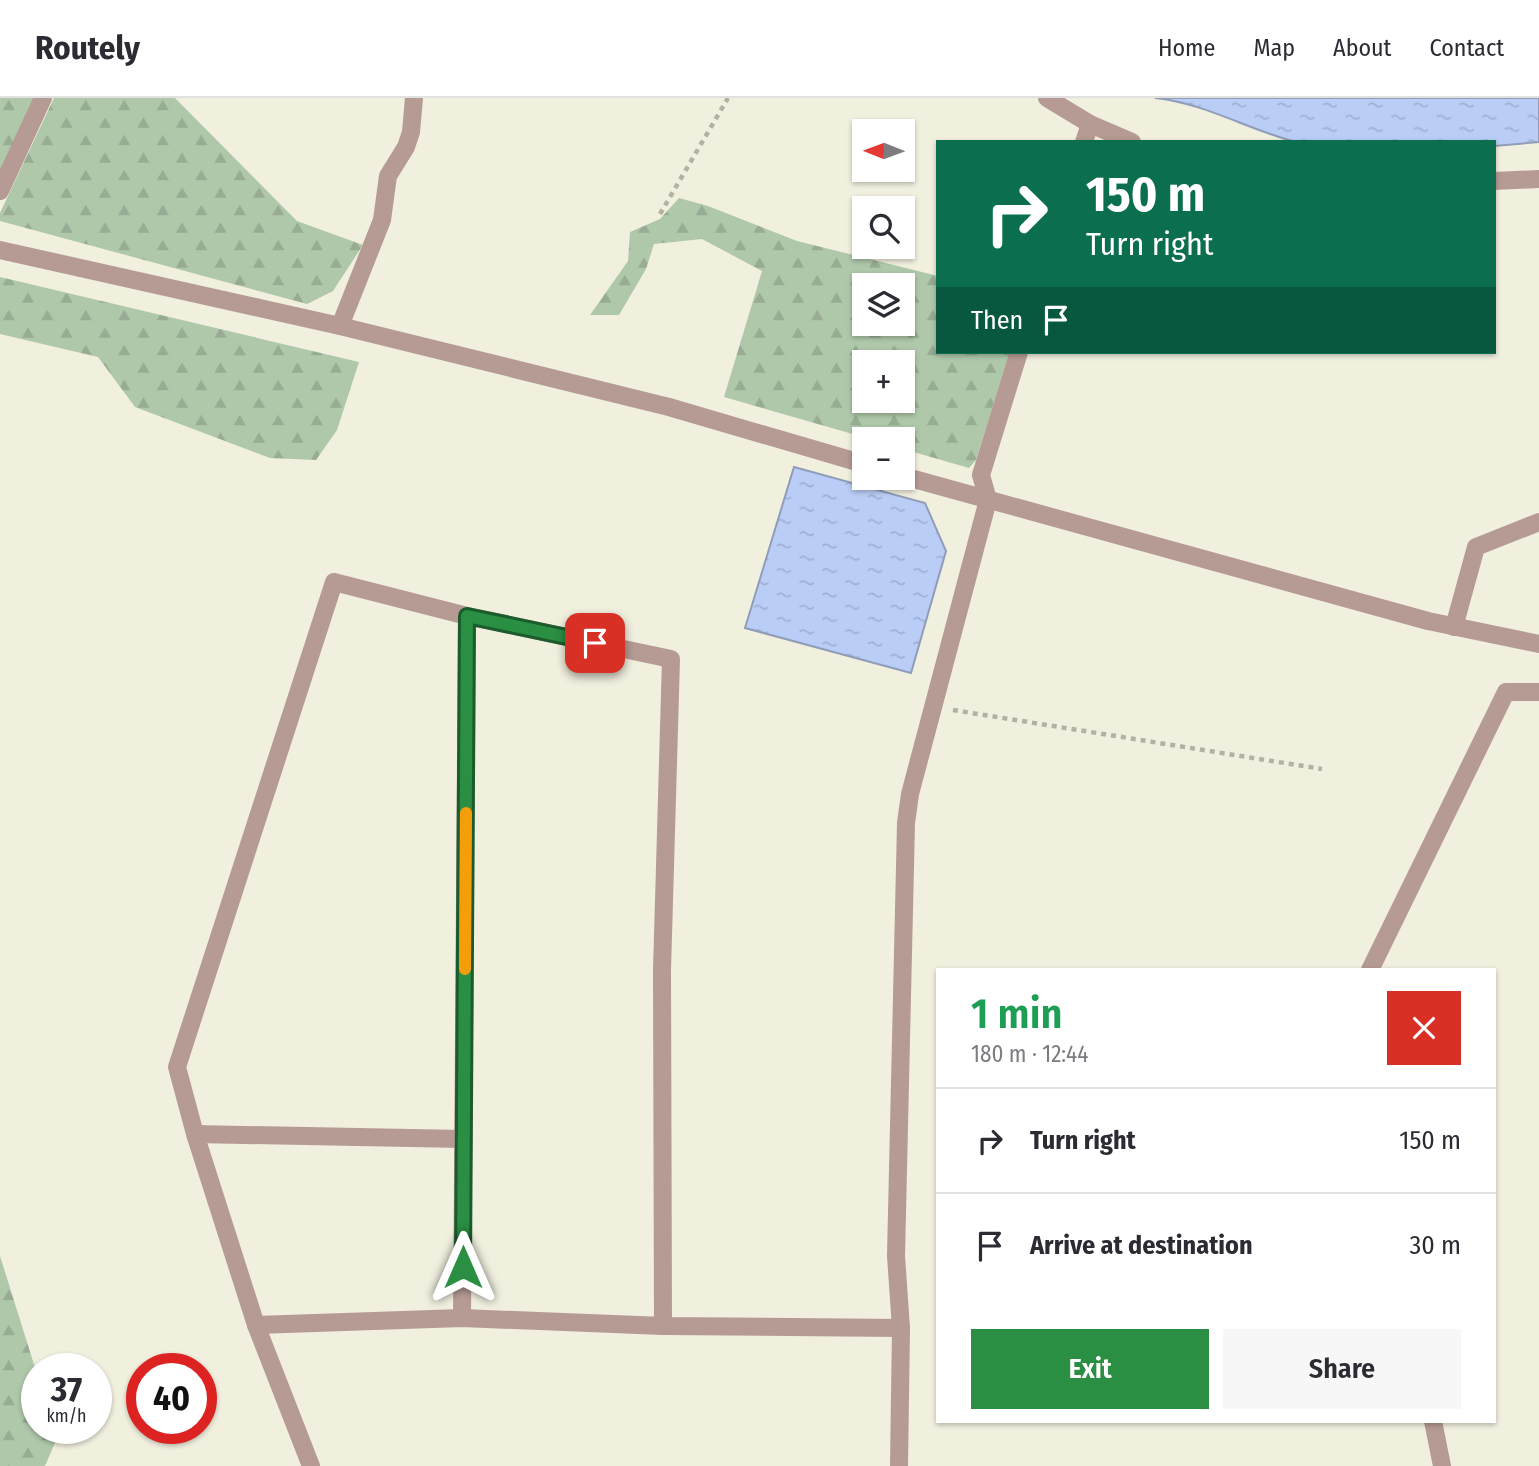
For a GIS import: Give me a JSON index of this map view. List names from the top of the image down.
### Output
{
  "north": "left",
  "page": {
    "header": "Routely",
    "nav": [
      "Home",
      "Map",
      "About",
      "Contact"
    ],
    "map_buttons": ["+", "−"],
    "turn": ["150 m", "Turn right"],
    "then": "Then",
    "heading": ["1 min", "180 m · 12:44"],
    "list": [
      {
        "name": "Turn right",
        "value": "150 m"
      },
      {
        "name": "Arrive at destination",
        "value": "30 m"
      }
    ],
    "buttons": ["Exit", "Share"],
    "speed": "37 km/h",
    "limit": "40"
  }
}
